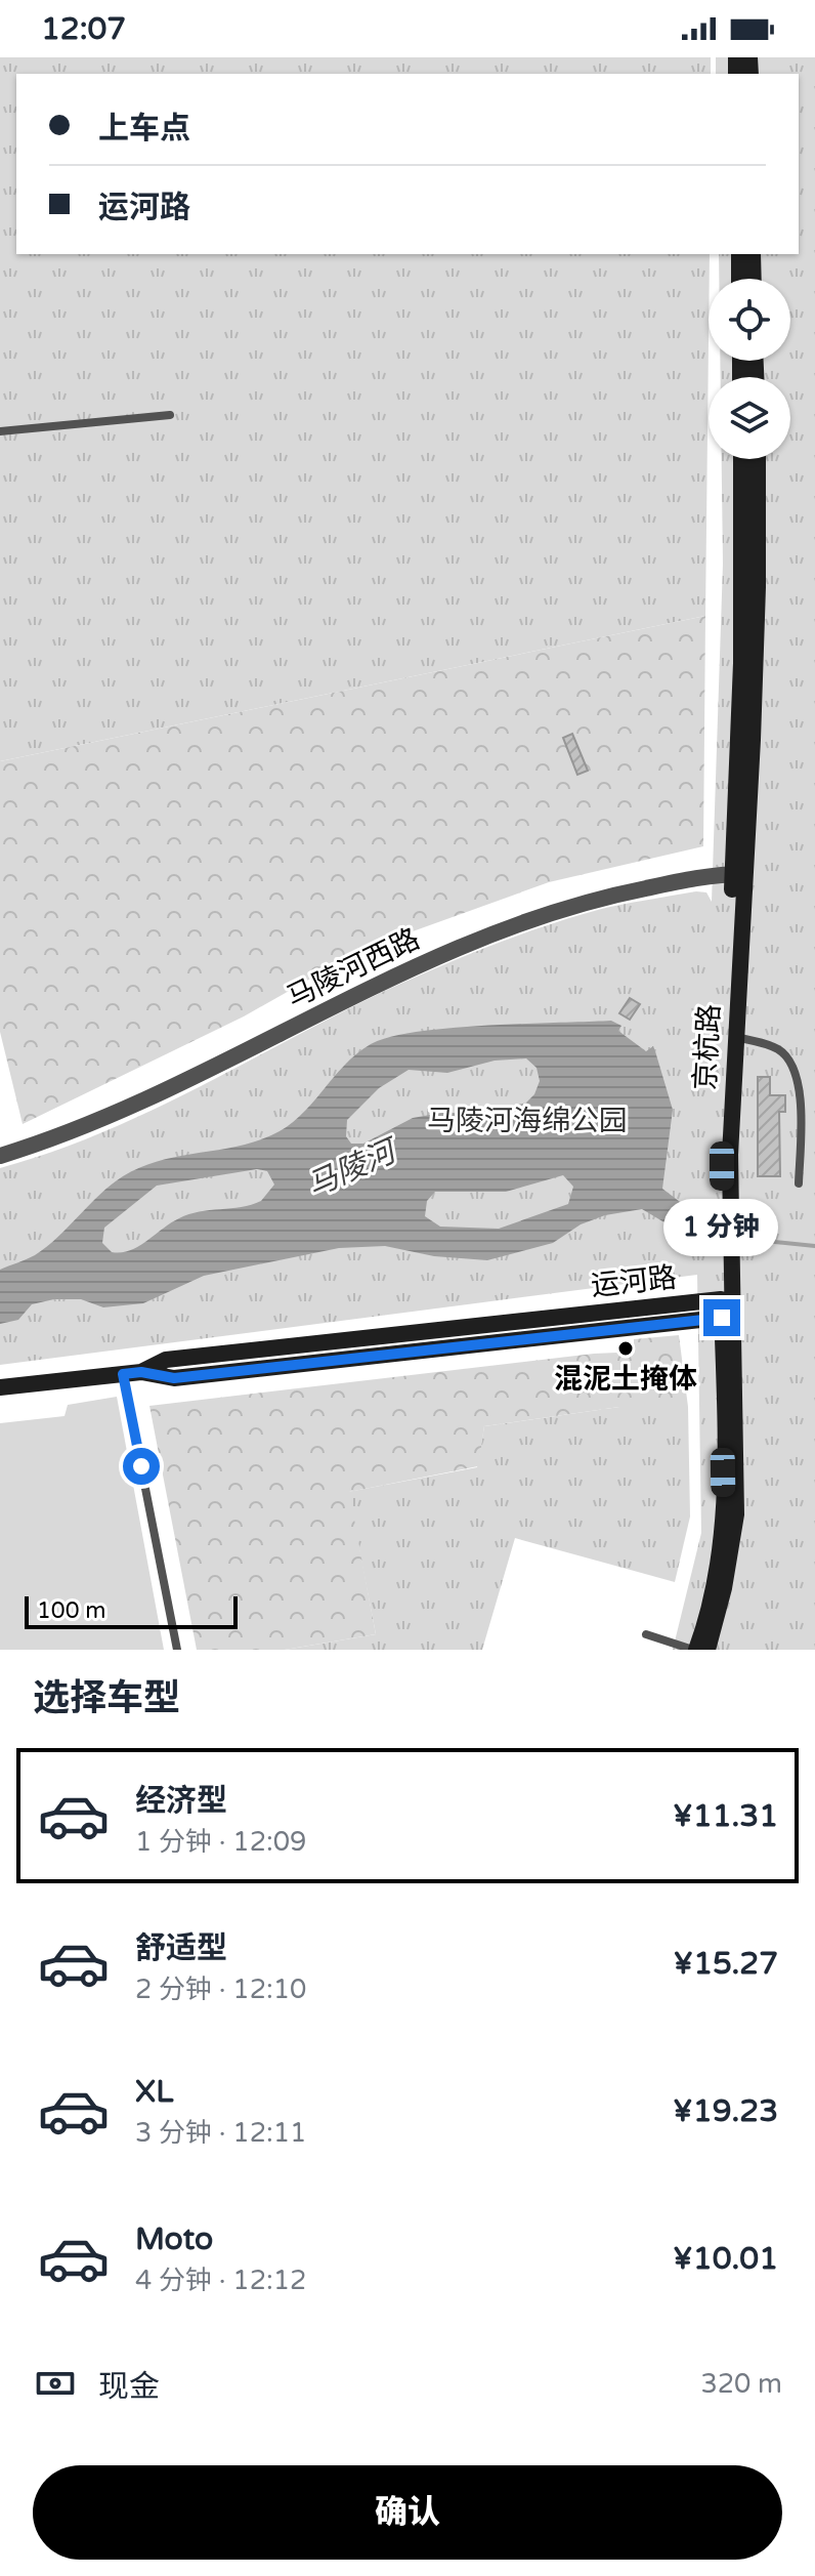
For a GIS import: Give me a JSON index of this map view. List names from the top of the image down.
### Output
{
  "streets": {
    "street": ["马陵河西路", "京杭路", "运河路"]
  },
  "crossings": [
    ["马陵河西路", "京杭路"],
    ["京杭路", "运河路"]
  ],
  "water": ["马陵河"],
  "parks": ["马陵河海绵公园"],
  "places": ["混泥土掩体"],
  "scale_bar": "100 m",
  "page": {
    "status": "12:07",
    "banner": ["上车点", "运河路"],
    "bubble": "1 分钟",
    "scale": "100 m",
    "heading": "选择车型",
    "list": [
      {
        "name": "经济型",
        "note": "1 分钟 · 12:09",
        "value": "¥11.31"
      },
      {
        "name": "舒适型",
        "note": "2 分钟 · 12:10",
        "value": "¥15.27"
      },
      {
        "name": "XL",
        "note": "3 分钟 · 12:11",
        "value": "¥19.23"
      },
      {
        "name": "Moto",
        "note": "4 分钟 · 12:12",
        "value": "¥10.01"
      }
    ],
    "pay": ["现金", "320 m"],
    "buttons": "确认"
  }
}
